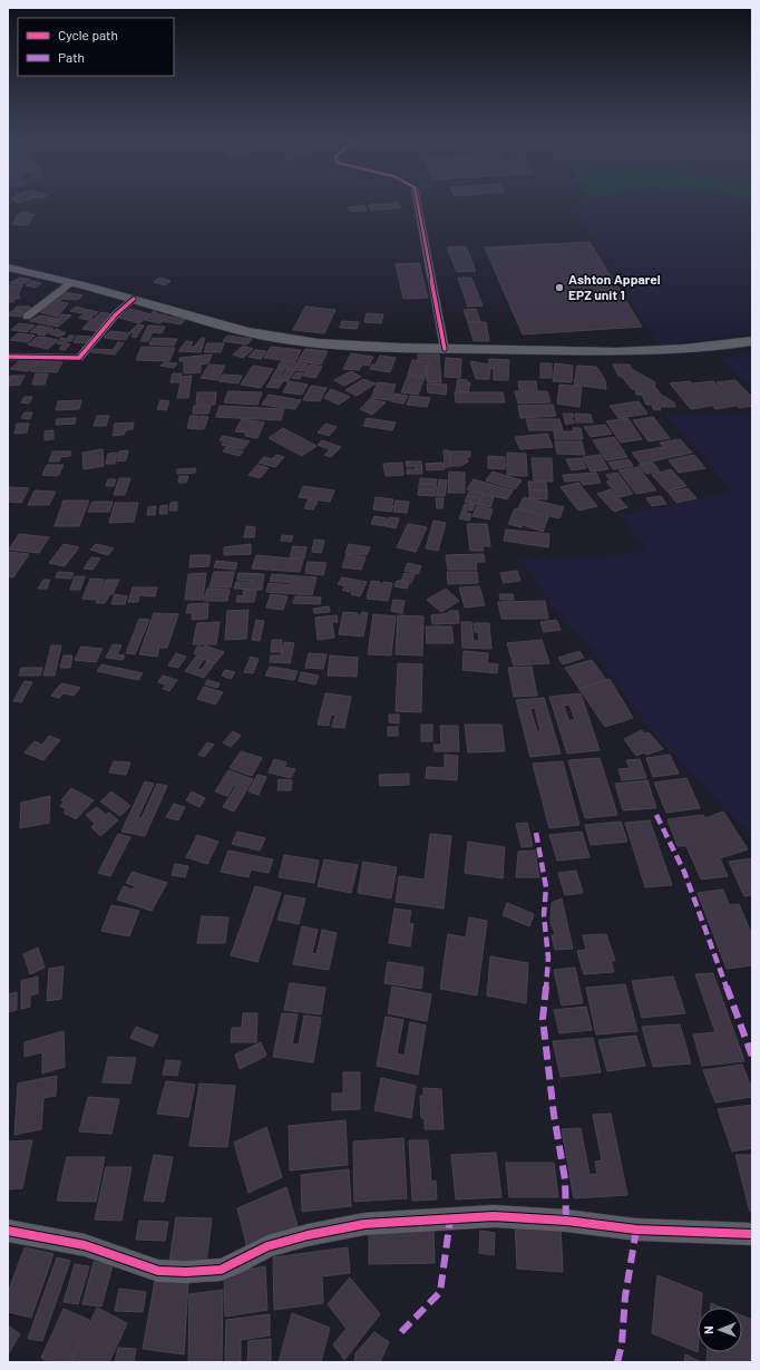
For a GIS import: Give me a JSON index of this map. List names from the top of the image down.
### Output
{
  "places": ["Ashton Apparel EPZ unit 1"],
  "legend": ["Cycle path", "Path"],
  "north": "left"
}
